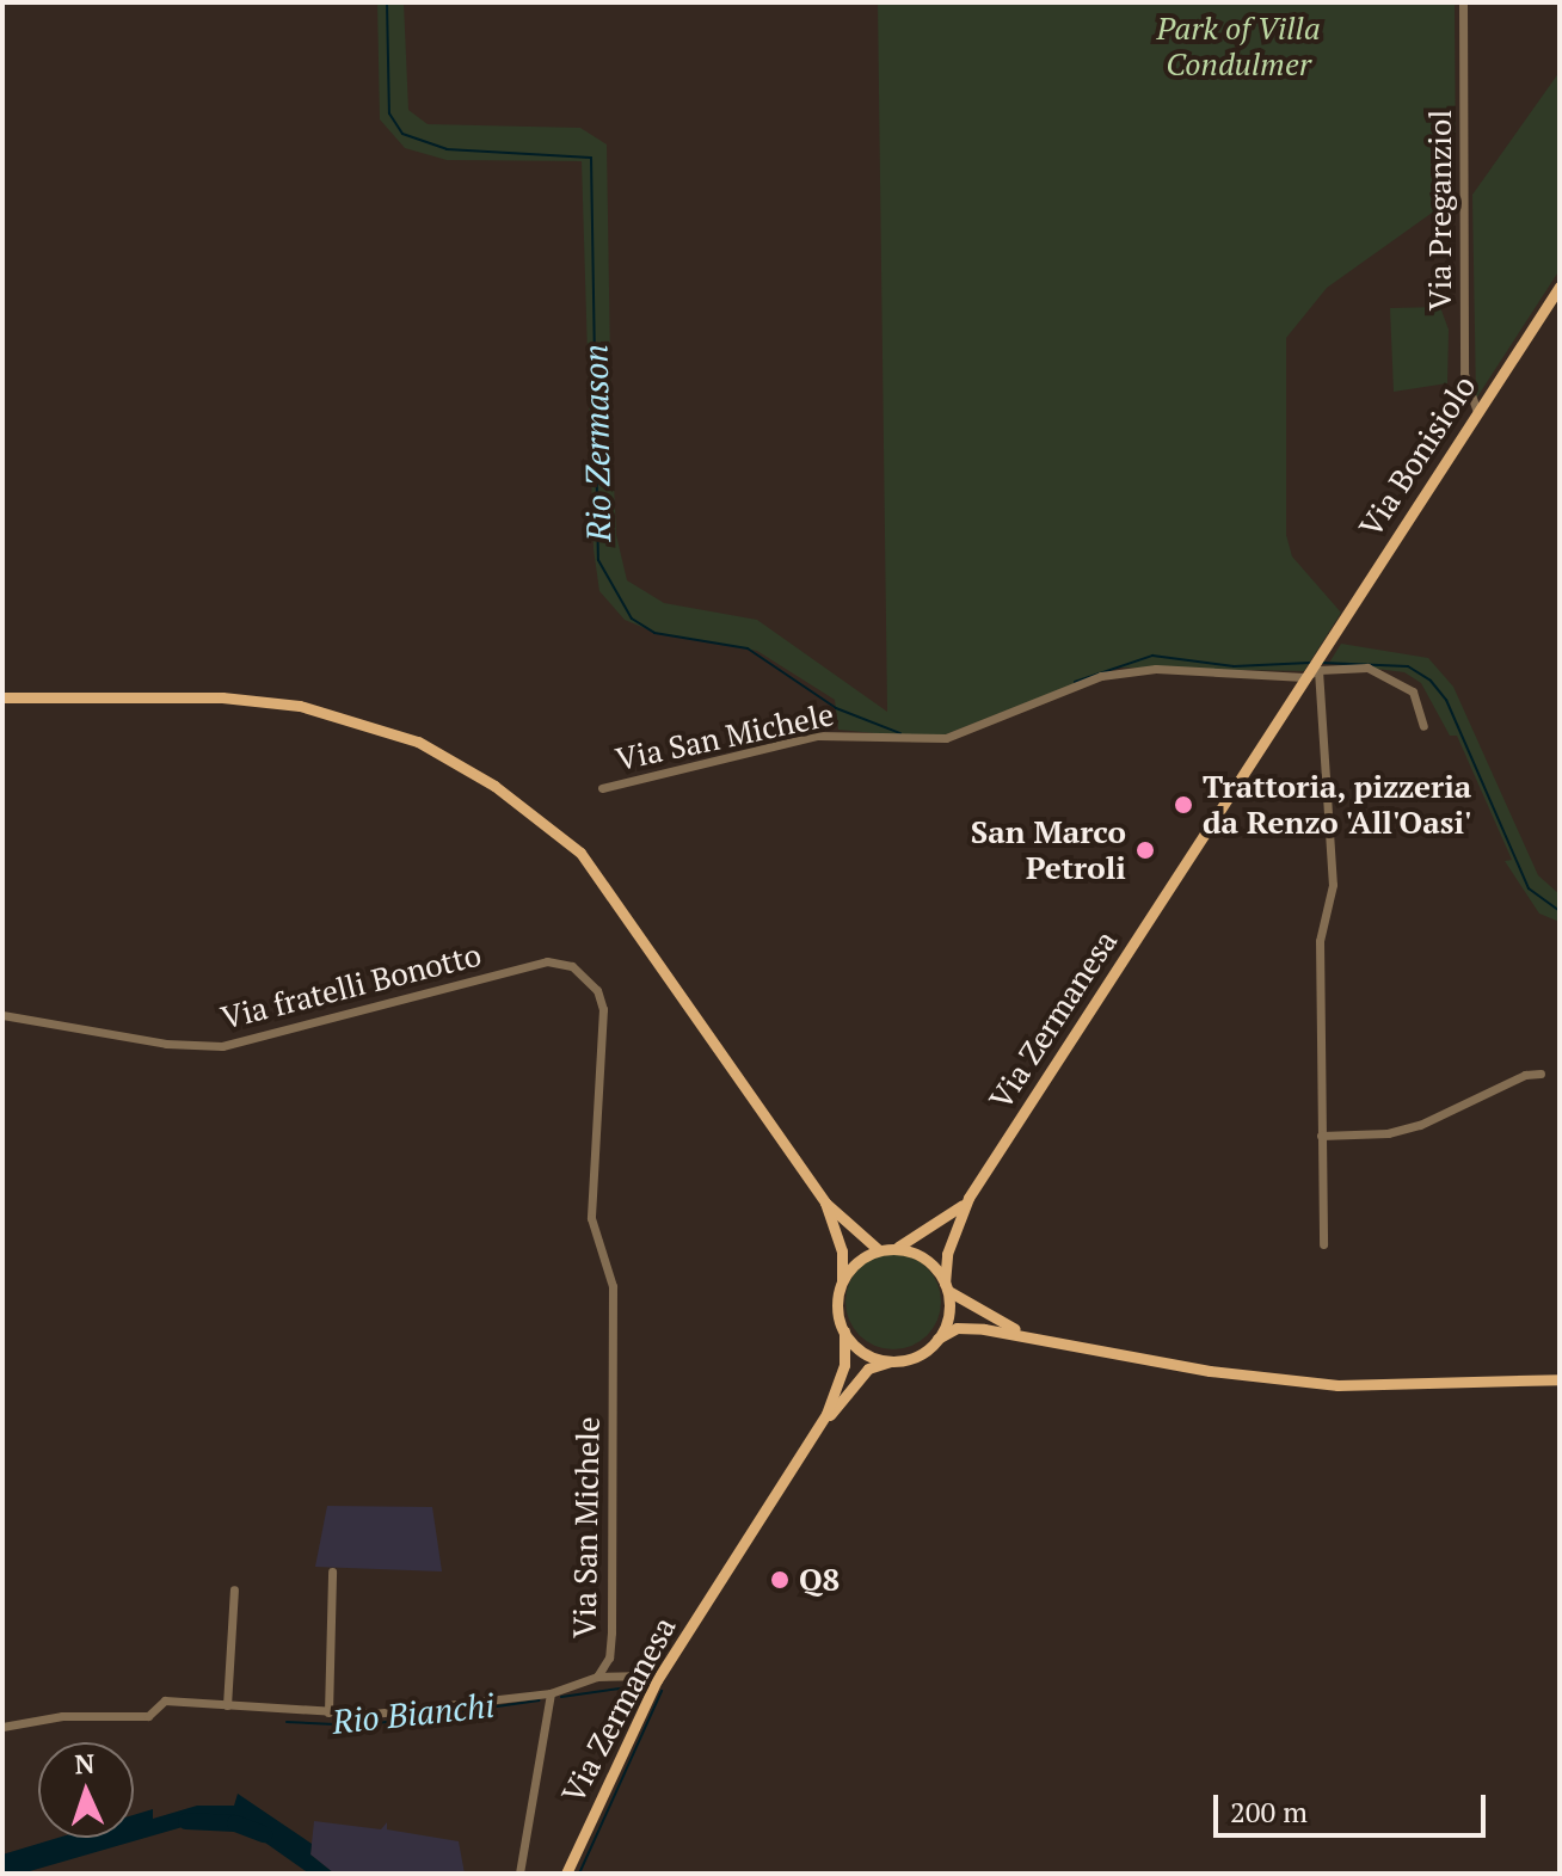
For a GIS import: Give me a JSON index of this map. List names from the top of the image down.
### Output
{
  "streets": {
    "main road": ["Via Bonisiolo", "Via Zermanesa"],
    "street": ["Via Preganziol", "Via San Michele", "Via fratelli Bonotto"]
  },
  "crossings": [
    ["Via Preganziol", "Via Bonisiolo"],
    ["Via Bonisiolo", "Via Zermanesa"],
    ["Via San Michele", "Via fratelli Bonotto"],
    ["Via San Michele", "Via Zermanesa"]
  ],
  "water": ["Rio Zermason", "Rio Bianchi"],
  "parks": ["Park of Villa Condulmer"],
  "places": ["Trattoria, pizzeria da Renzo 'All'Oasi'", "San Marco Petroli", "Q8"],
  "scale_bar": "200 m",
  "north": "top"
}
